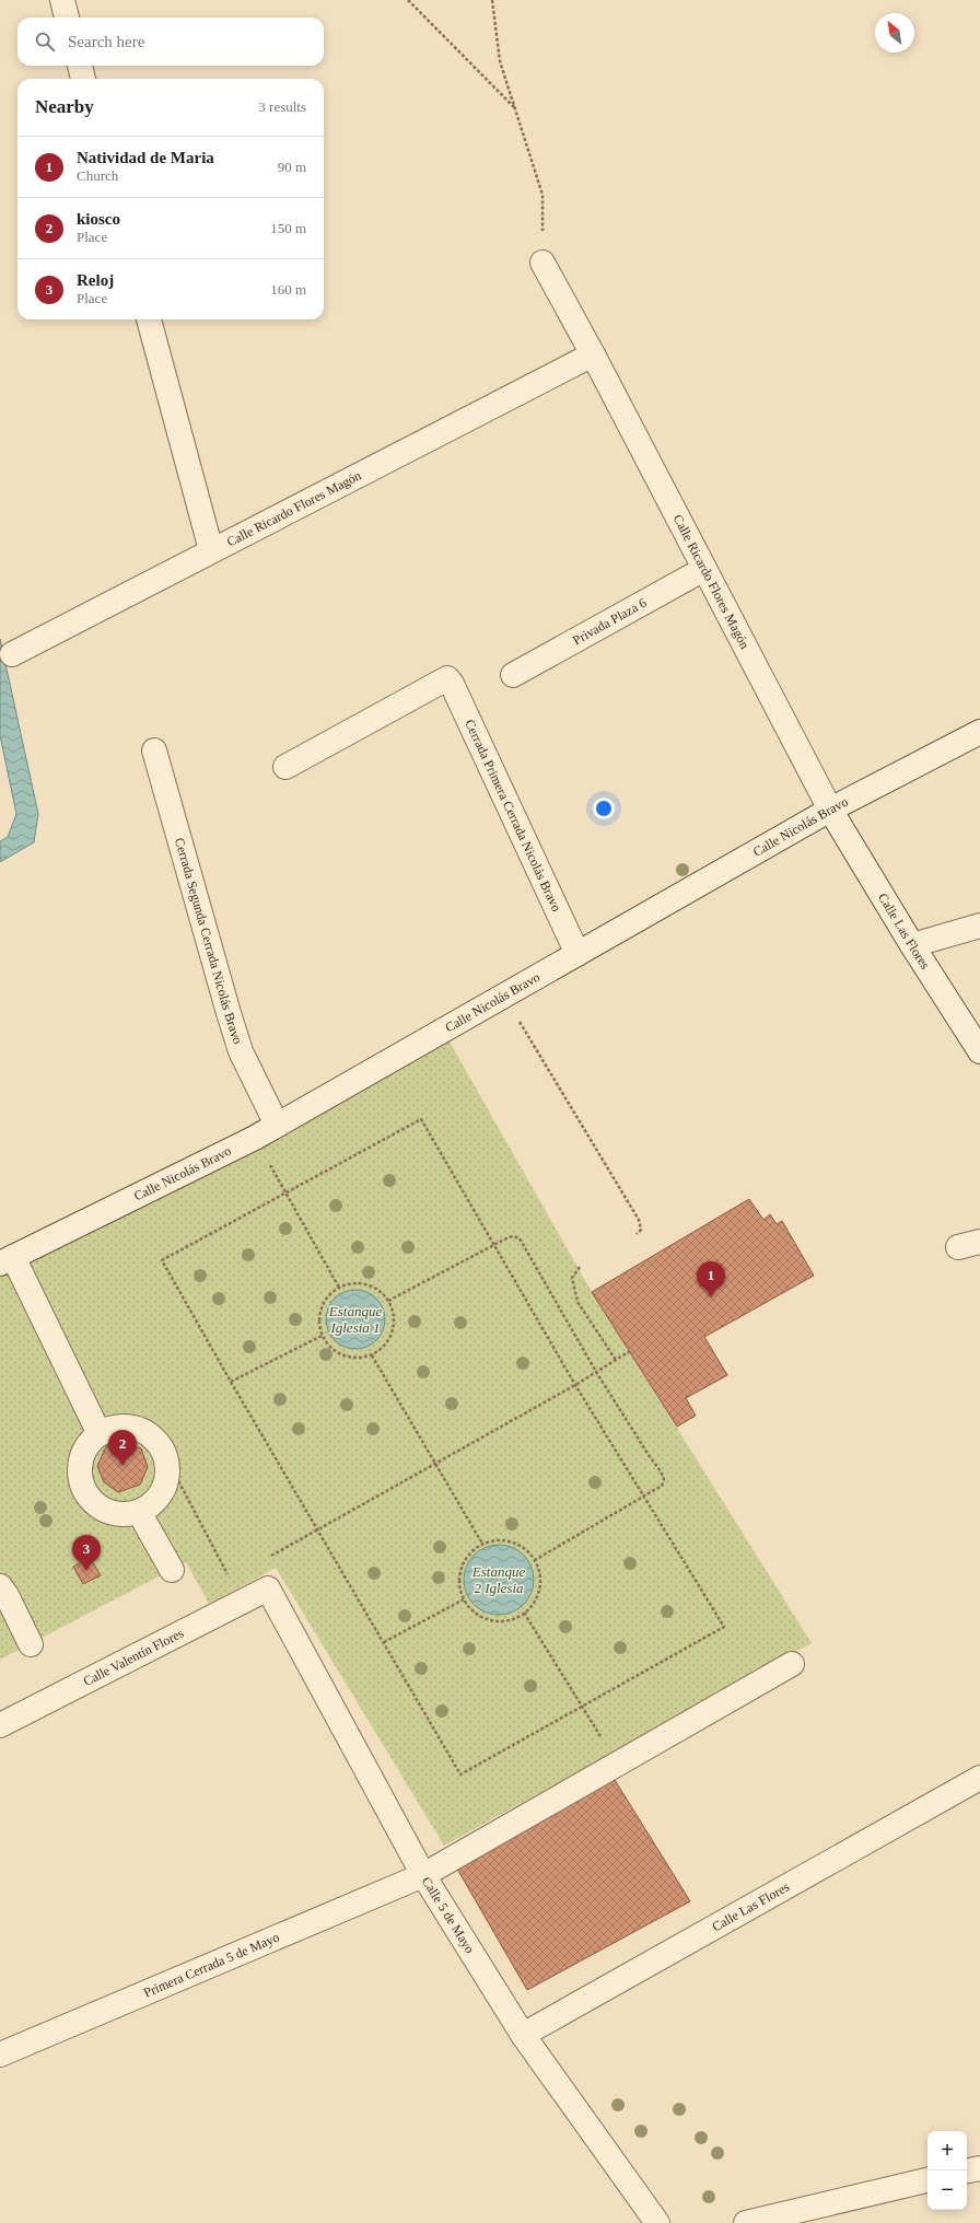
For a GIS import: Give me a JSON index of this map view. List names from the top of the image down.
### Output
{
  "streets": {
    "street": [
      "Calle Ricardo Flores Magón",
      "Privada Plaza 6",
      "Cerrada Primera Cerrada Nicolás Bravo",
      "Calle Nicolás Bravo",
      "Calle Las Flores",
      "Cerrada Segunda Cerrada Nicolás Bravo",
      "Calle Valentín Flores",
      "Calle 5 de Mayo",
      "Primera Cerrada 5 de Mayo"
    ]
  },
  "crossings": [
    ["Calle Ricardo Flores Magón", "Privada Plaza 6"],
    ["Calle Ricardo Flores Magón", "Calle Nicolás Bravo"],
    ["Calle Ricardo Flores Magón", "Calle Las Flores"],
    ["Cerrada Primera Cerrada Nicolás Bravo", "Calle Nicolás Bravo"],
    ["Calle Nicolás Bravo", "Calle Las Flores"],
    ["Calle Nicolás Bravo", "Cerrada Segunda Cerrada Nicolás Bravo"],
    ["Calle Las Flores", "Calle 5 de Mayo"],
    ["Calle Valentín Flores", "Calle 5 de Mayo"],
    ["Calle 5 de Mayo", "Primera Cerrada 5 de Mayo"]
  ],
  "water": ["Estanque Iglesia 1", "Estanque 2 Iglesia"],
  "north": "top left",
  "page": {
    "search": "Search here",
    "heading": ["Nearby", "3 results"],
    "list": [
      {
        "mark": "1",
        "name": "Natividad de Maria",
        "note": "Church",
        "value": "90 m"
      },
      {
        "mark": "2",
        "name": "kiosco",
        "note": "Place",
        "value": "150 m"
      },
      {
        "mark": "3",
        "name": "Reloj",
        "note": "Place",
        "value": "160 m"
      }
    ],
    "pins": ["1", "2", "3"],
    "map_buttons": ["+", "−"]
  }
}
